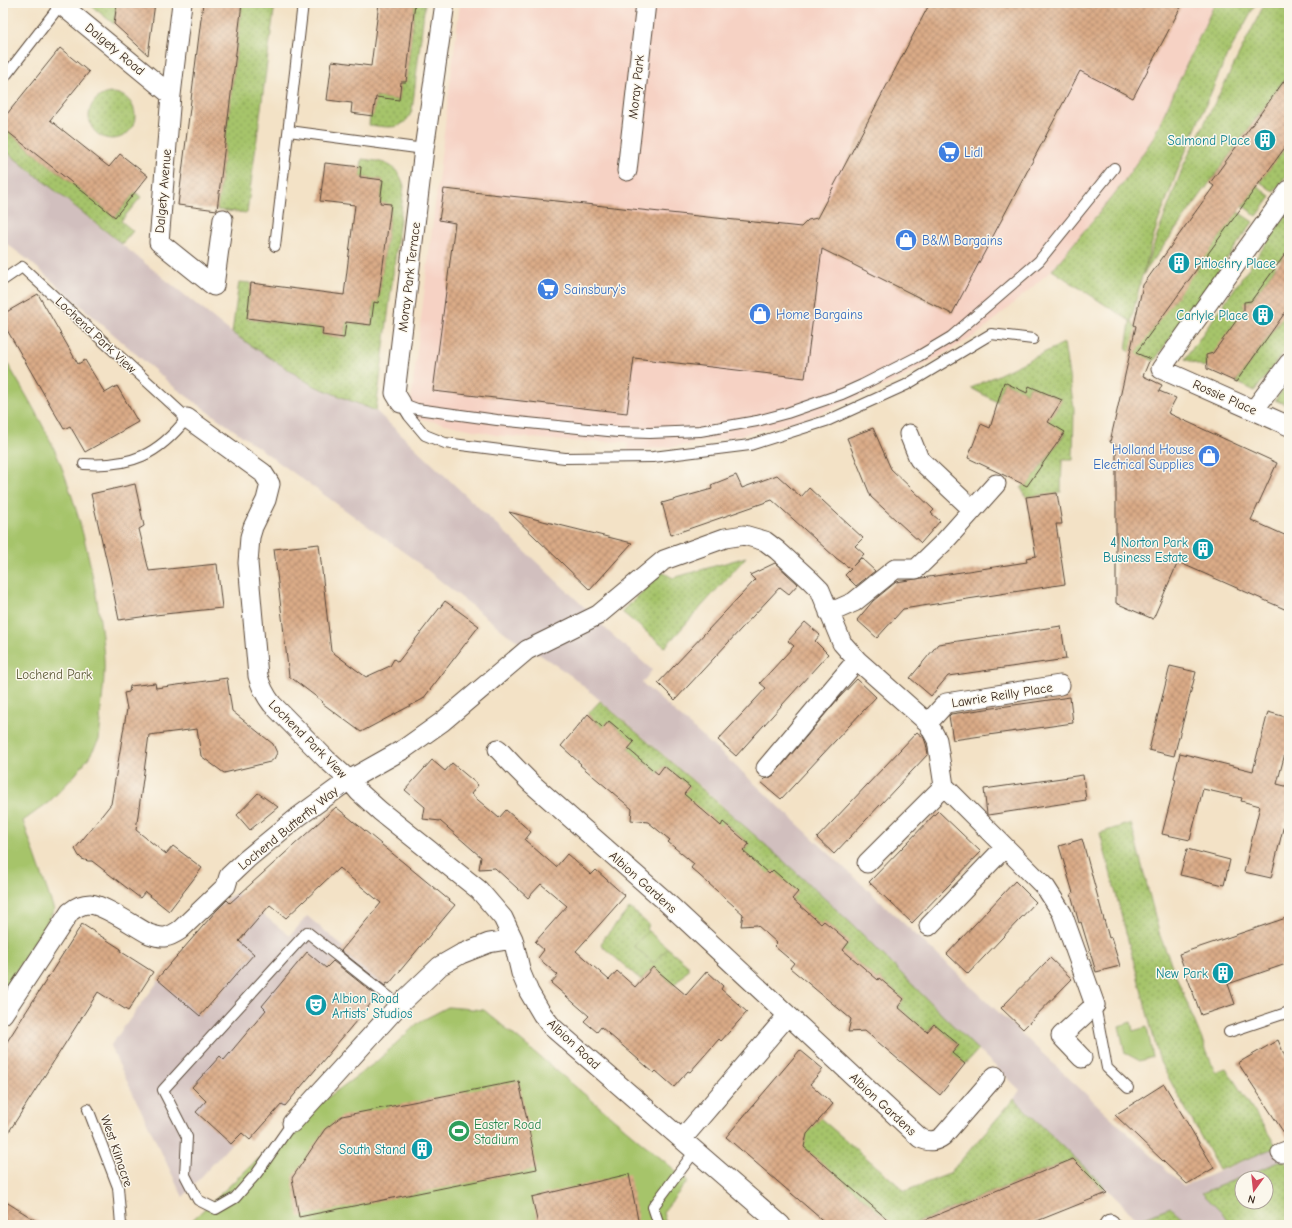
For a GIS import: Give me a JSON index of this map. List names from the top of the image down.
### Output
{
  "streets": {
    "street": [
      "Dalgety Road",
      "Moray Park",
      "Dalgety Avenue",
      "Moray Park Terrace",
      "Lochend Park View",
      "Rossie Place",
      "Lawrie Reilly Place",
      "Lochend Butterfly Way",
      "Albion Gardens",
      "Albion Road"
    ],
    "lane": ["West Kilnacre"]
  },
  "crossings": [
    ["Dalgety Road", "Dalgety Avenue"],
    ["Lochend Park View", "Lochend Butterfly Way"],
    ["Lochend Park View", "Albion Road"]
  ],
  "parks": ["Lochend Park"],
  "places": {
    "building": [
      "Salmond Place",
      "Pitlochry Place",
      "Carlyle Place",
      "4 Norton Park Business Estate",
      "New Park",
      "South Stand"
    ],
    "supermarket": ["Lidl", "Sainsbury's"],
    "shop": ["B&M Bargains", "Home Bargains", "Holland House Electrical Supplies"],
    "theatre": ["Albion Road Artists' Studios"],
    "sports": ["Easter Road Stadium"]
  },
  "north": "bottom"
}
